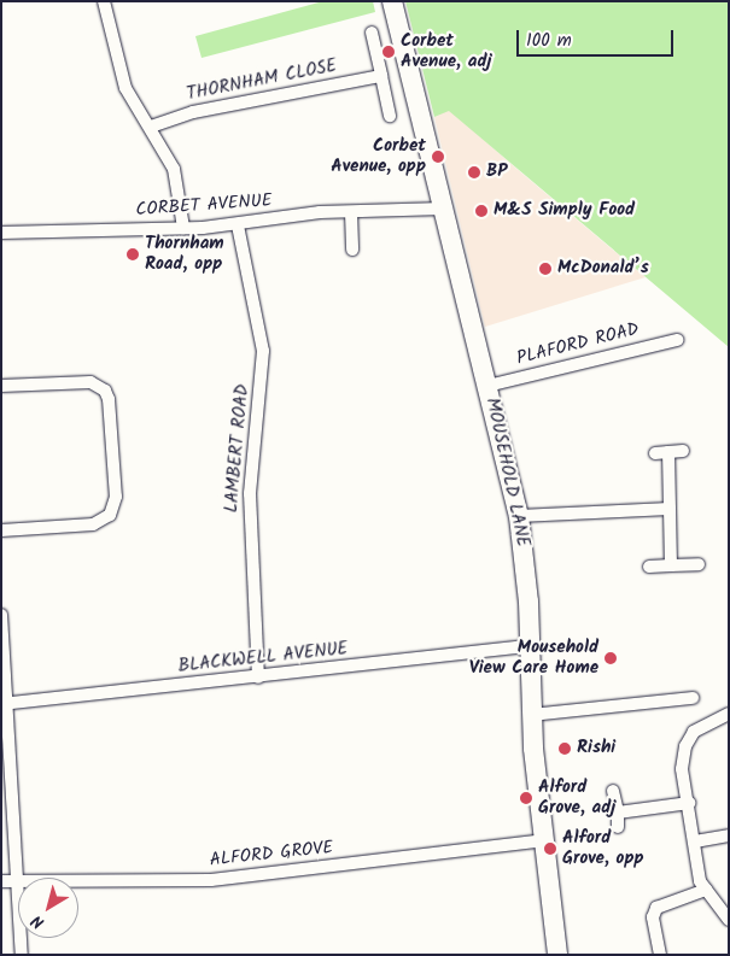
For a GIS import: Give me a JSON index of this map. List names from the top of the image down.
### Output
{
  "streets": {
    "highway": ["MOUSEHOLD LANE"],
    "street": [
      "THORNHAM CLOSE",
      "CORBET AVENUE",
      "PLAFORD ROAD",
      "LAMBERT ROAD",
      "BLACKWELL AVENUE",
      "ALFORD GROVE"
    ]
  },
  "crossings": [
    ["CORBET AVENUE", "LAMBERT ROAD"],
    ["CORBET AVENUE", "MOUSEHOLD LANE"],
    ["PLAFORD ROAD", "MOUSEHOLD LANE"],
    ["LAMBERT ROAD", "BLACKWELL AVENUE"],
    ["MOUSEHOLD LANE", "BLACKWELL AVENUE"],
    ["MOUSEHOLD LANE", "ALFORD GROVE"]
  ],
  "places": [
    "Corbet Avenue, adj",
    "Corbet Avenue, opp",
    "BP",
    "M&S Simply Food",
    "Thornham Road, opp",
    "McDonald’s",
    "Mousehold View Care Home",
    "Rishi",
    "Alford Grove, adj",
    "Alford Grove, opp"
  ],
  "scale_bar": "100 m",
  "north": "bottom left"
}
